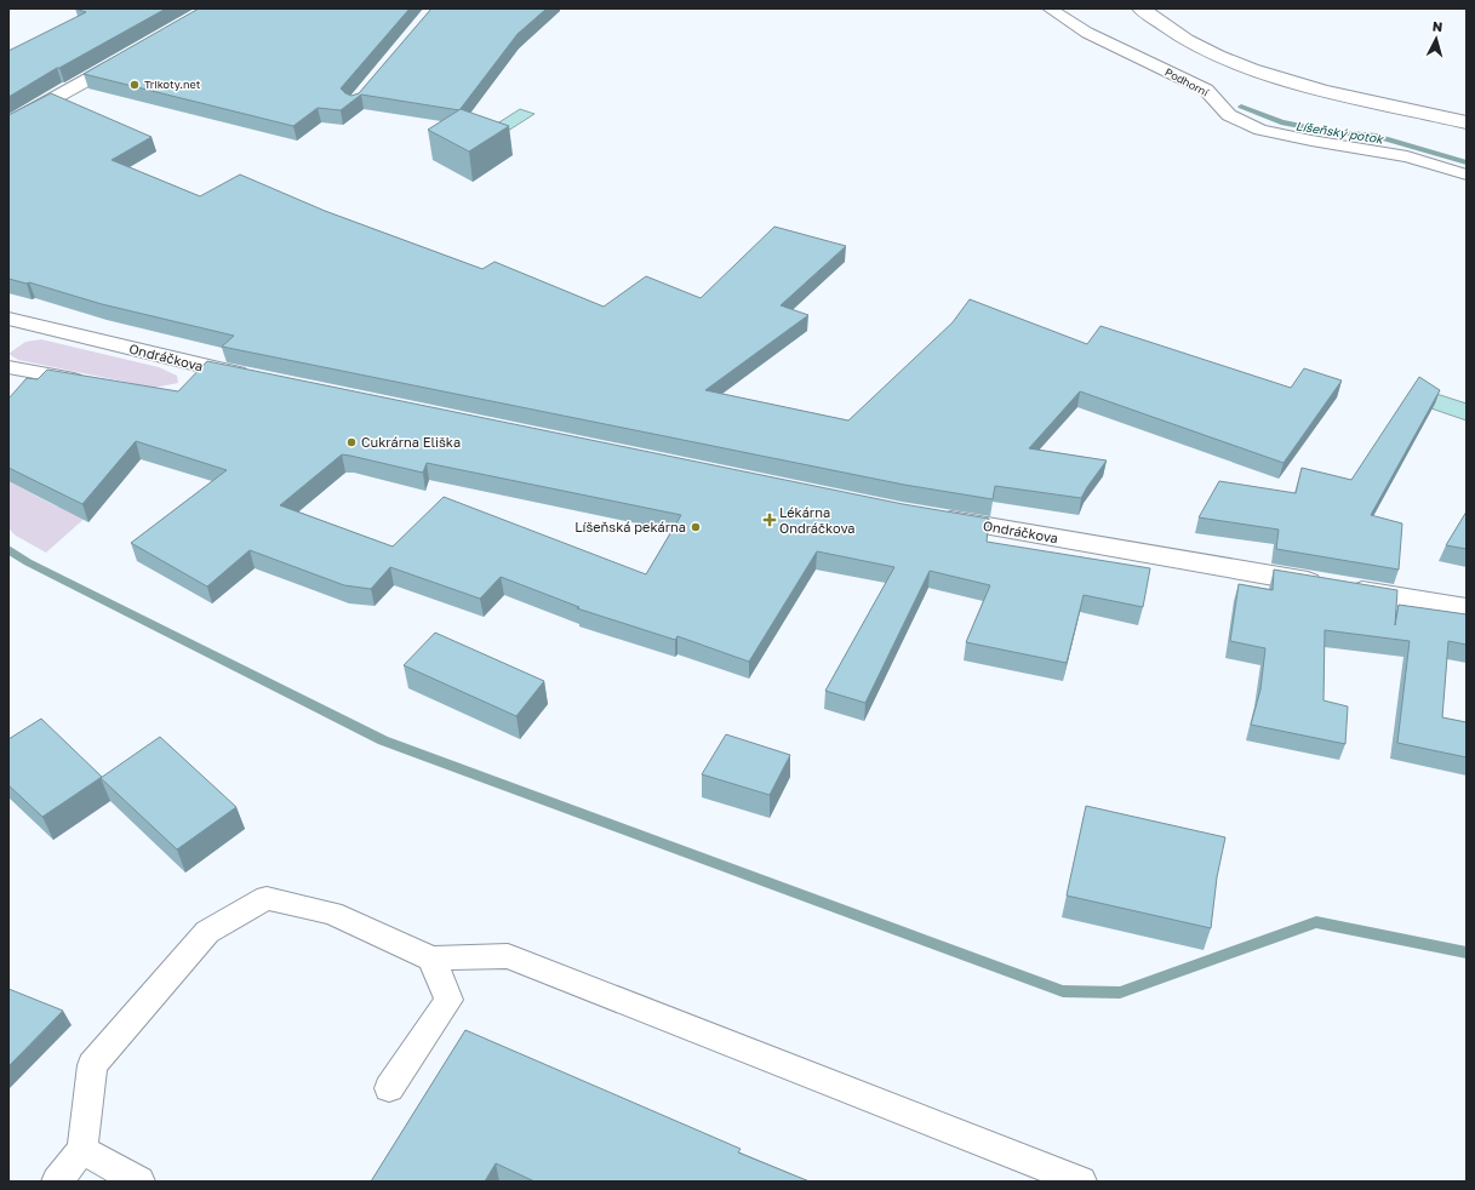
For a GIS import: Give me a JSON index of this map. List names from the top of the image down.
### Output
{
  "streets": {
    "street": ["Ondráčkova"],
    "lane": ["Podhorní"]
  },
  "water": ["Líšeňský potok"],
  "places": {
    "other": ["Trikoty.net", "Cukrárna Eliška", "Líšeňská pekárna"],
    "health": ["Lékárna Ondráčkova"]
  },
  "north": "top"
}
